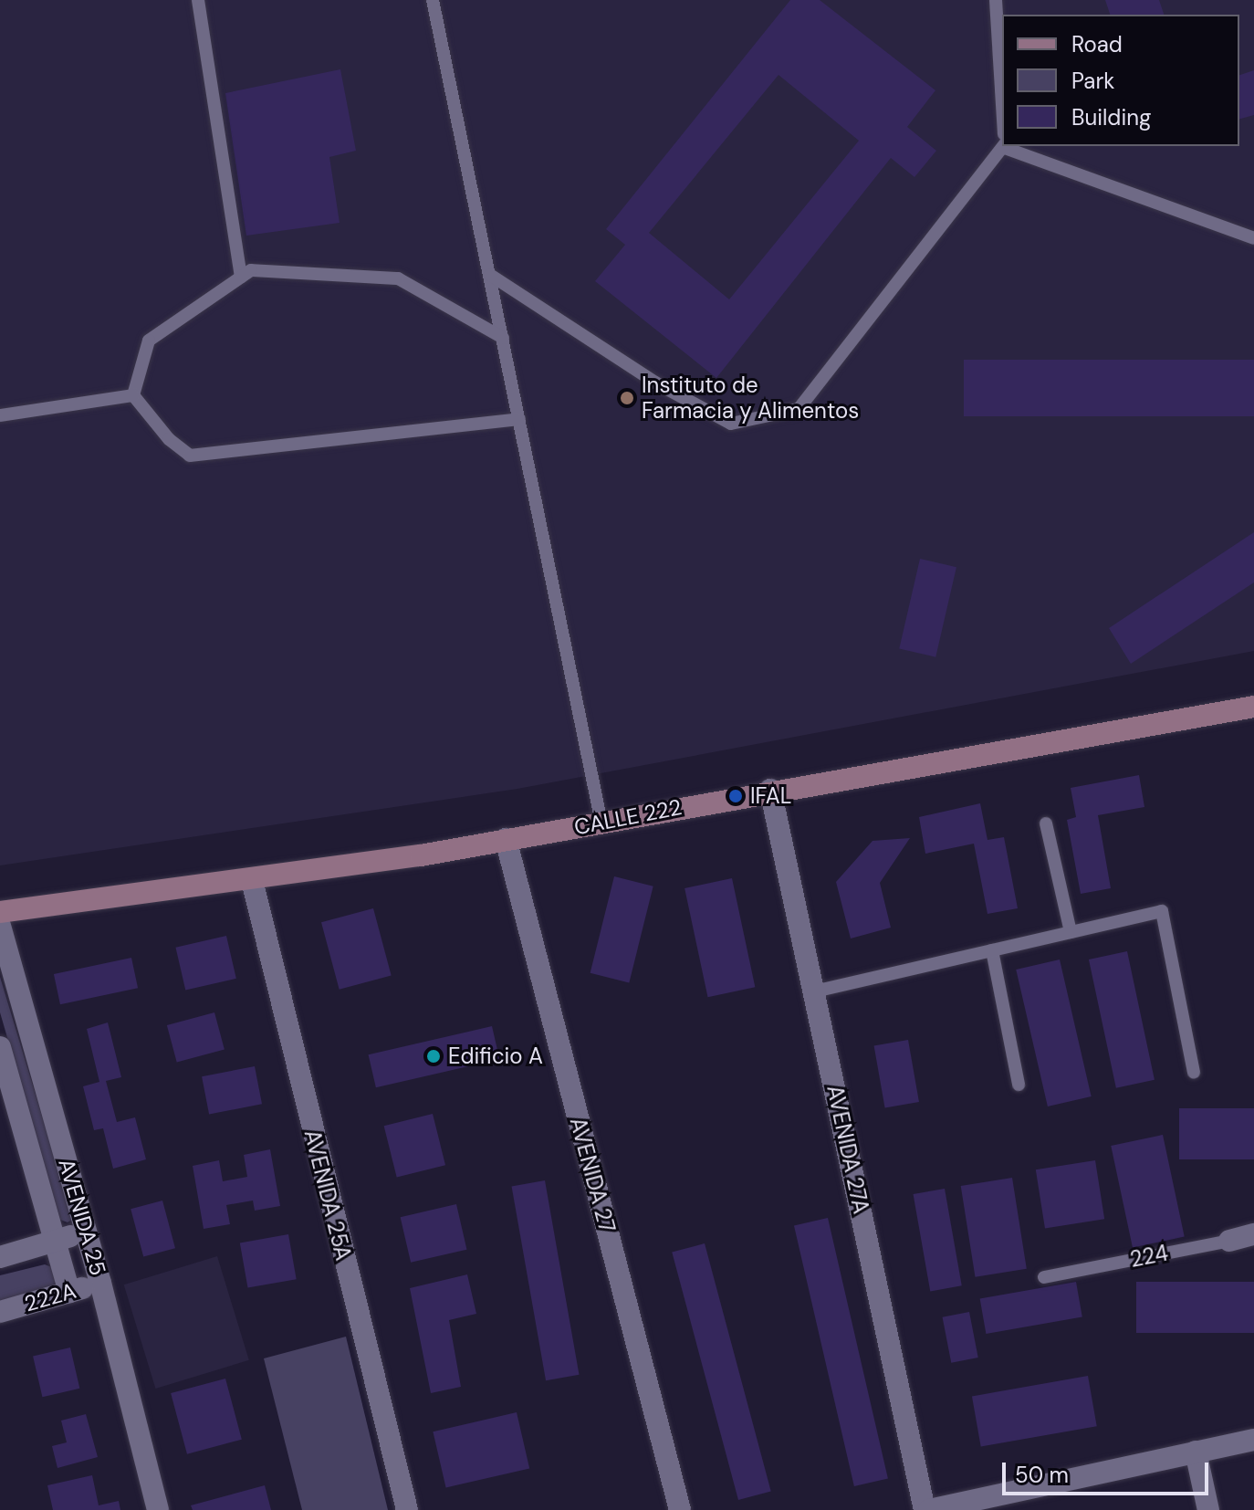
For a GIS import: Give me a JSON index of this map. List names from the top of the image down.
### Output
{
  "streets": {
    "main road": ["CALLE 222"],
    "street": [
      "AVENIDA 27A",
      "AVENIDA 27",
      "AVENIDA 25A",
      "AVENIDA 25",
      "224",
      "222A"
    ]
  },
  "crossings": [
    ["CALLE 222", "AVENIDA 27A"],
    ["CALLE 222", "AVENIDA 27"],
    ["CALLE 222", "AVENIDA 25A"],
    ["AVENIDA 25", "222A"]
  ],
  "places": ["Instituto de Farmacia y Alimentos", "IFAL", "Edificio A"],
  "legend": ["Road", "Park", "Building"],
  "scale_bar": "50 m"
}
